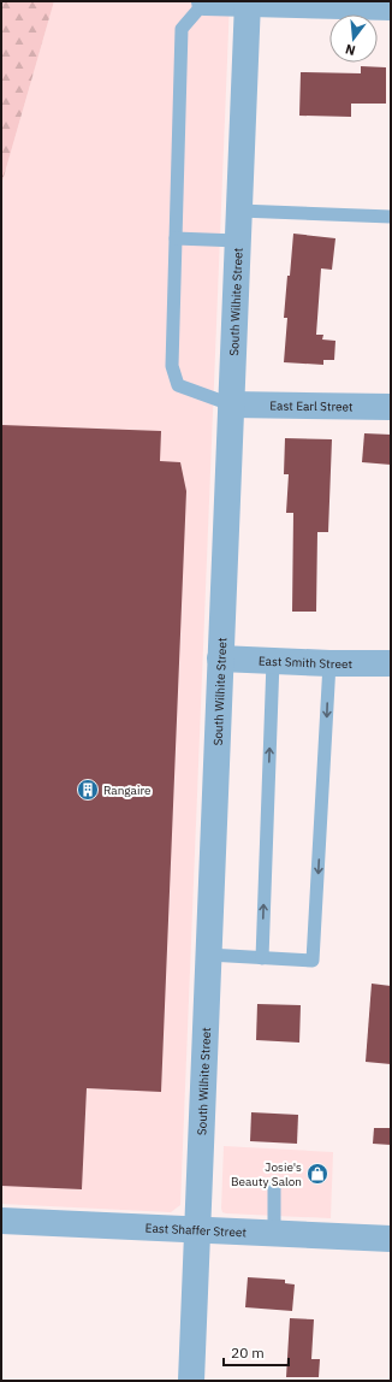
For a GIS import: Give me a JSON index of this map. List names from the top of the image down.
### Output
{
  "streets": {
    "street": [
      "South Wilhite Street",
      "East Earl Street",
      "East Smith Street",
      "East Shaffer Street"
    ]
  },
  "crossings": [
    ["South Wilhite Street", "East Earl Street"],
    ["South Wilhite Street", "East Smith Street"],
    ["South Wilhite Street", "East Shaffer Street"]
  ],
  "places": {
    "building": ["Rangaire"],
    "shop": ["Josie's Beauty Salon"]
  },
  "scale_bar": "20 m",
  "north": "bottom"
}
